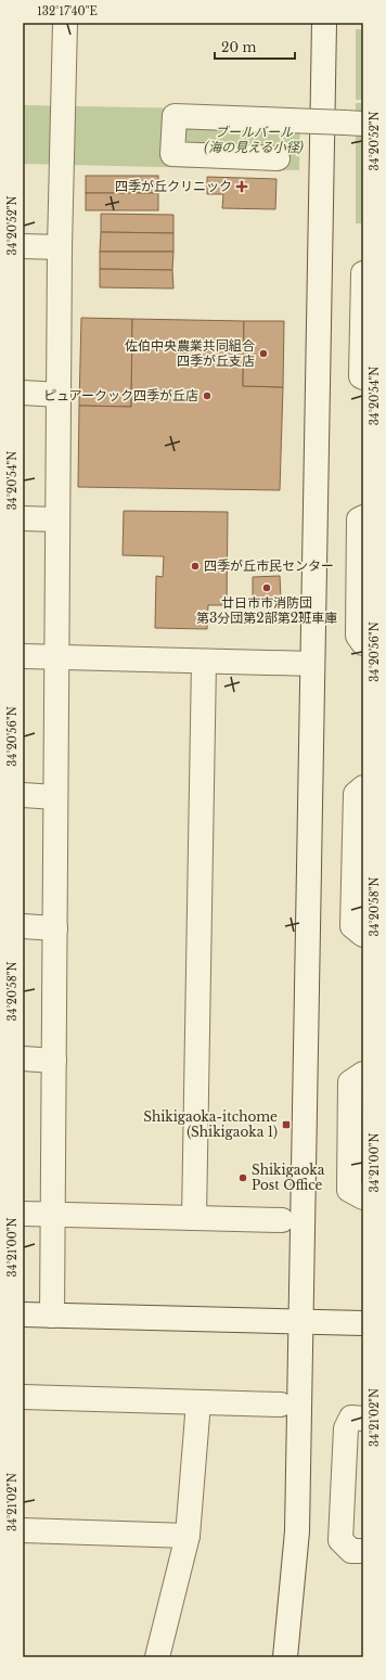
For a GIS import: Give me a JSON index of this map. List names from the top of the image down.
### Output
{
  "parks": ["ブールバール (海の見える小径)"],
  "places": {
    "health": ["四季が丘クリニック"],
    "other": [
      "佐伯中央農業共同組合 四季が丘支店",
      "ピュアークック四季が丘店",
      "四季が丘市民センター",
      "廿日市市消防団 第3分団第2部第2班車庫",
      "Shikigaoka Post Office"
    ],
    "transit": ["Shikigaoka-itchome (Shikigaoka 1)"]
  },
  "scale_bar": "20 m",
  "coordinates": [
    "132°17'40\"E",
    "34°20'52\"N",
    "34°20'54\"N",
    "34°20'56\"N",
    "34°20'58\"N",
    "34°21'00\"N",
    "34°21'02\"N"
  ]
}
